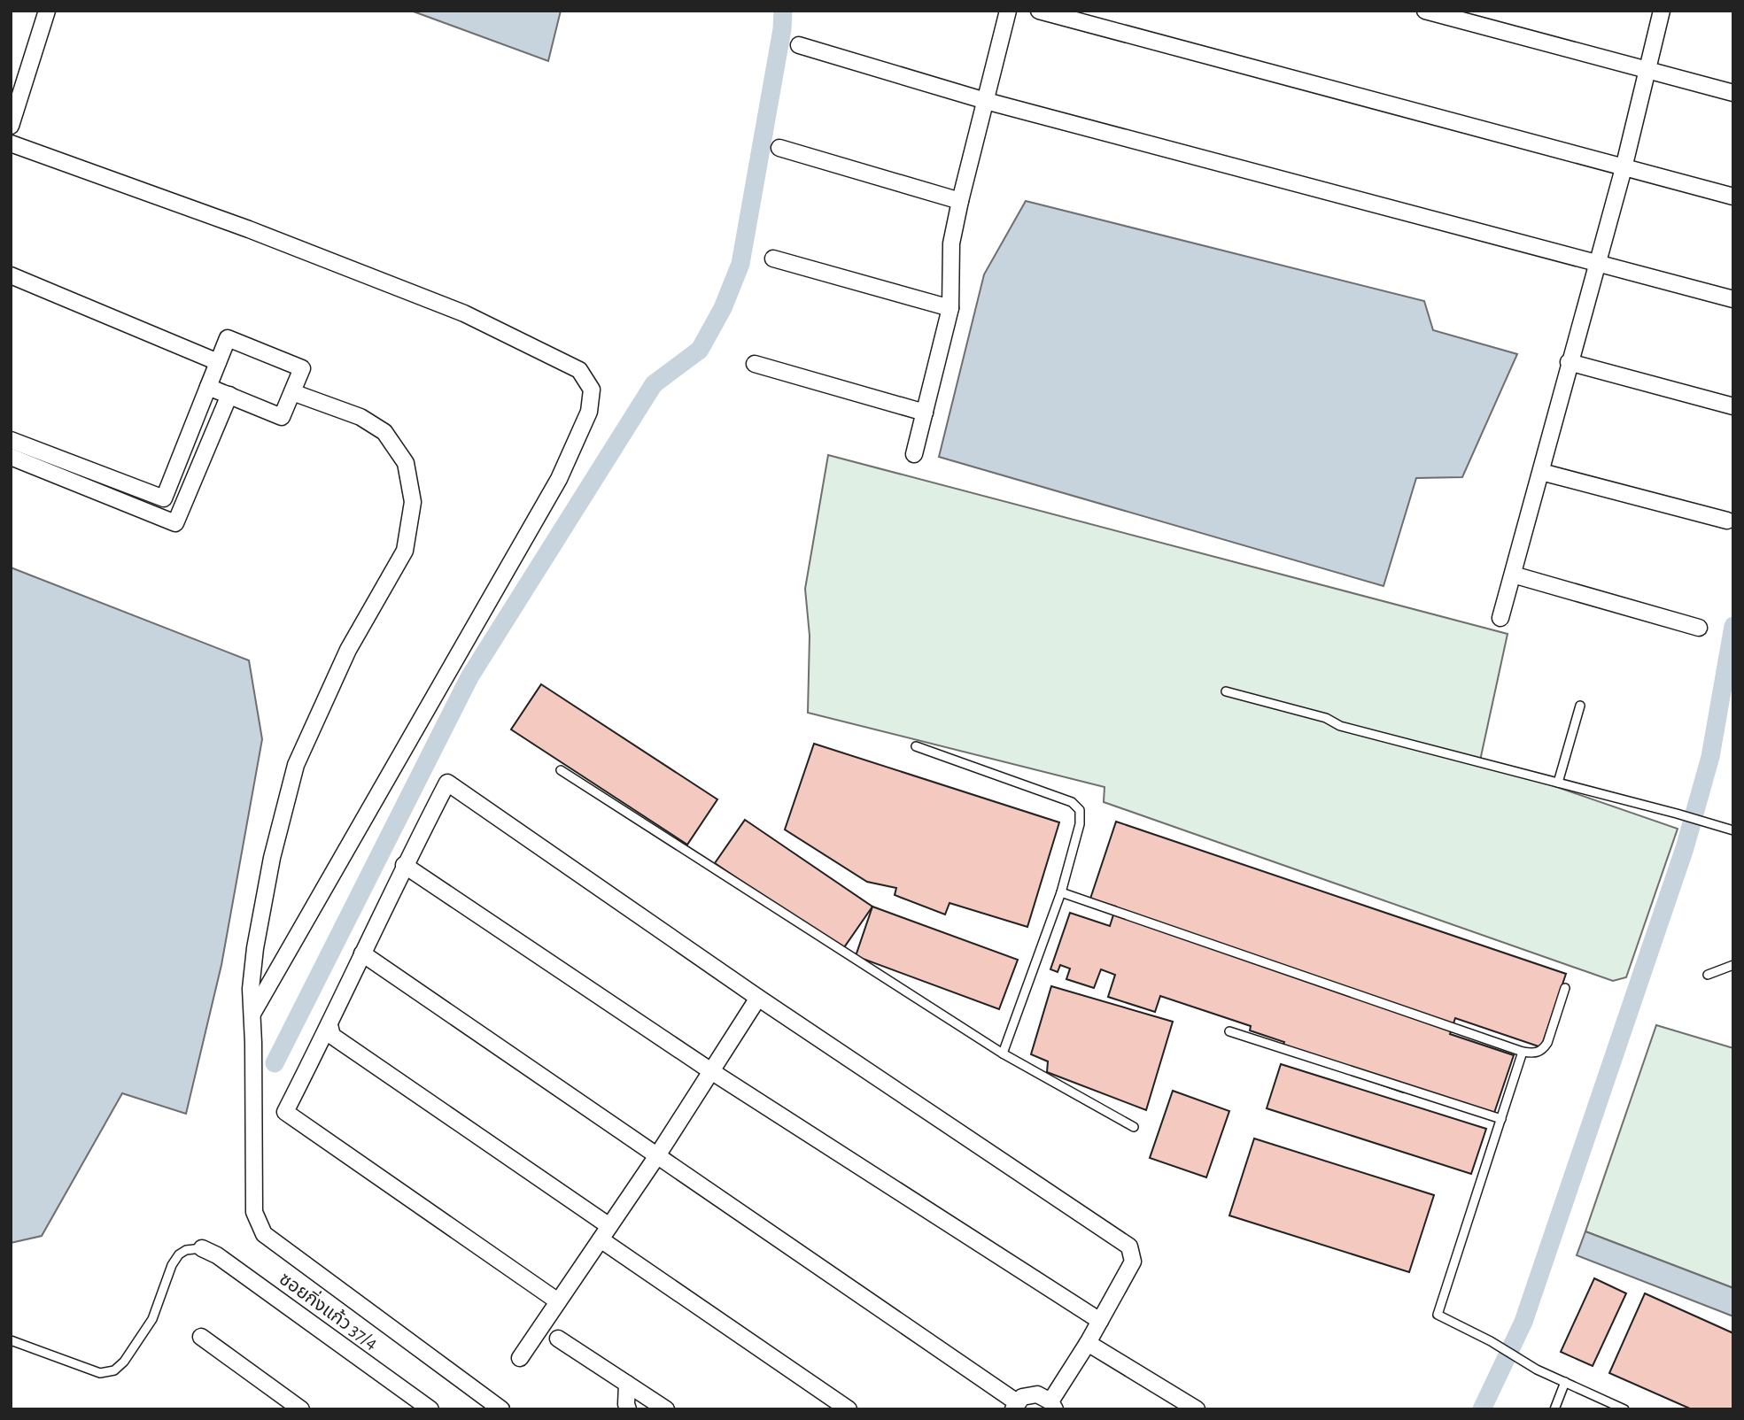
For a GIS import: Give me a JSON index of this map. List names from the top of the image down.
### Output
{
  "streets": {
    "street": ["ซอยกิ่งแก้ว 37/4"]
  }
}
